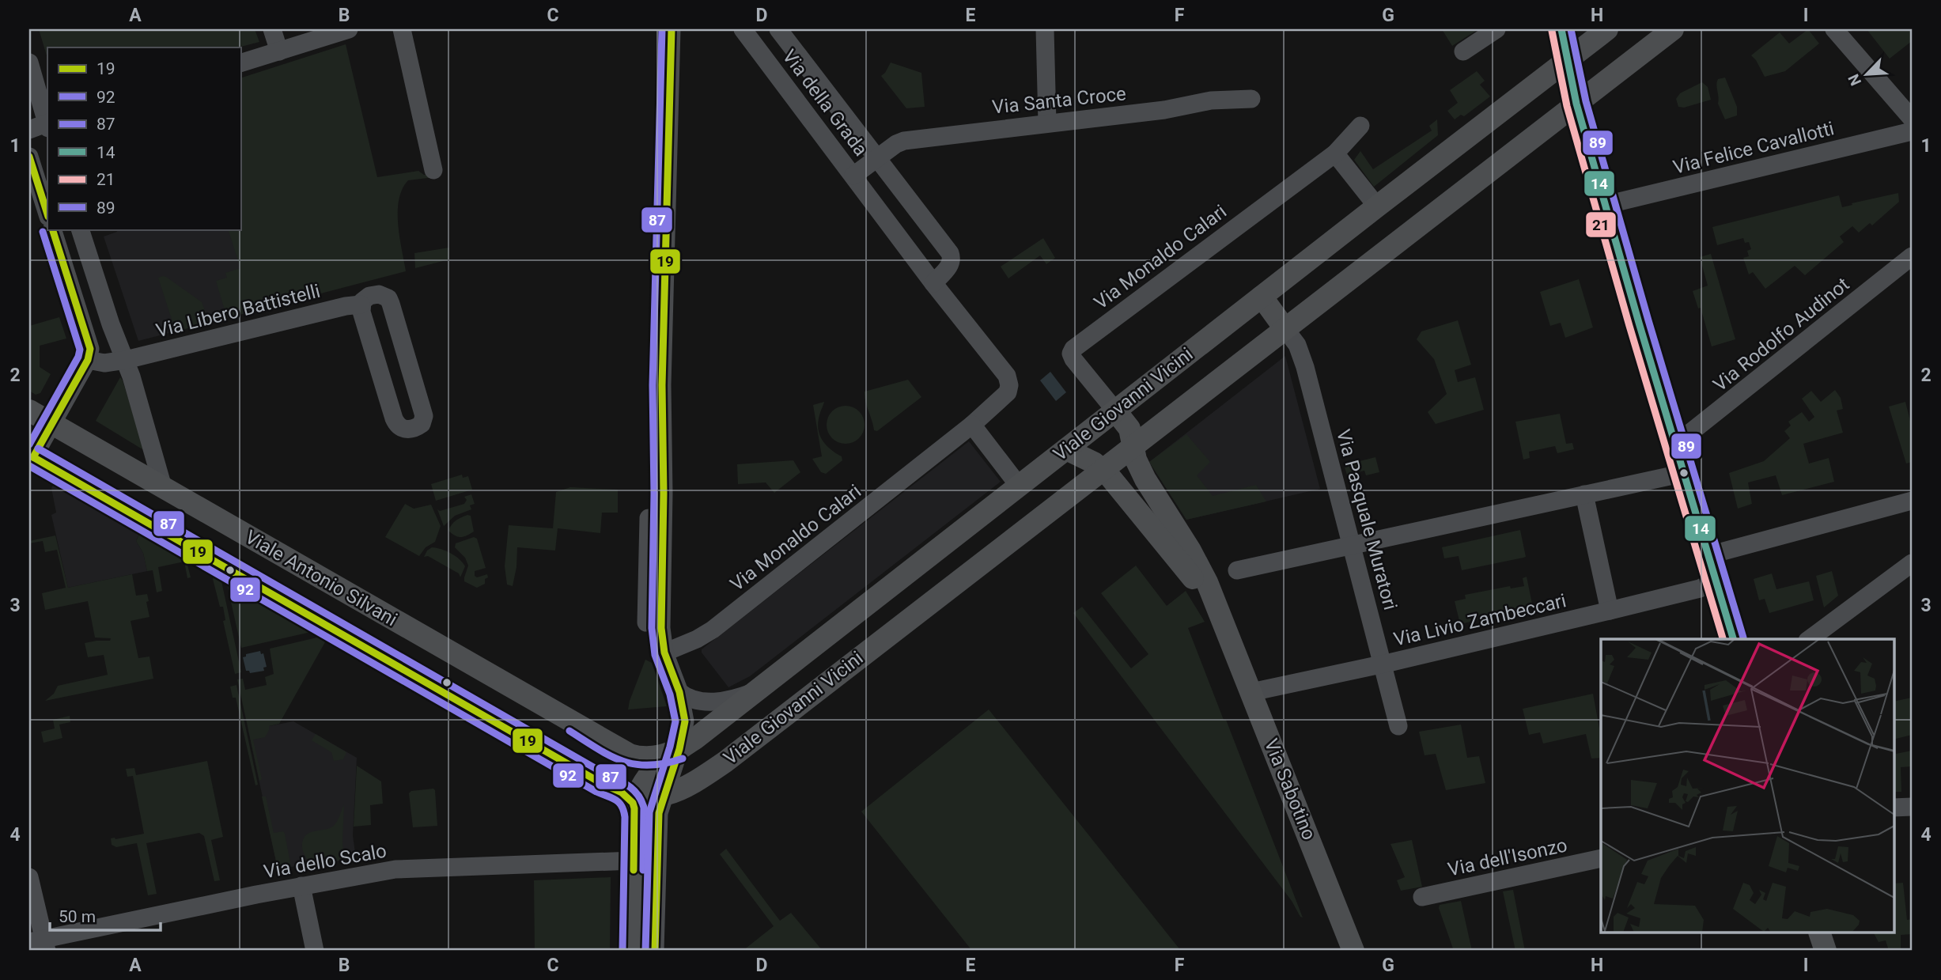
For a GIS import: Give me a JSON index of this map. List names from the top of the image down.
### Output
{
  "streets": {
    "main road": ["Viale Giovanni Vicini", "Viale Antonio Silvani", "Via Sabotino"],
    "street": [
      "Via Santa Croce",
      "Via della Grada",
      "Via Felice Cavallotti",
      "Via Monaldo Calari",
      "Via Libero Battistelli",
      "Via Rodolfo Audinot",
      "Via Pasquale Muratori",
      "Via Livio Zambeccari",
      "Via dell'Isonzo",
      "Via dello Scalo"
    ]
  },
  "crossings": [
    ["Via Santa Croce", "Via della Grada"],
    ["Via della Grada", "Via Monaldo Calari"],
    ["Via Monaldo Calari", "Viale Giovanni Vicini"],
    ["Via Monaldo Calari", "Via Sabotino"],
    ["Viale Giovanni Vicini", "Via Pasquale Muratori"],
    ["Viale Giovanni Vicini", "Viale Antonio Silvani"],
    ["Viale Giovanni Vicini", "Via Sabotino"],
    ["Via Pasquale Muratori", "Via Livio Zambeccari"],
    ["Via Livio Zambeccari", "Via Sabotino"]
  ],
  "lines": [
    "transit line 19",
    "transit line 87",
    "transit line 14",
    "transit line 89",
    "transit line 21",
    "transit line 92"
  ],
  "legend": [
    "19",
    "92",
    "87",
    "14",
    "21",
    "89"
  ],
  "scale_bar": "50 m",
  "north": "bottom left",
  "grid": {
    "columns": [
      "A",
      "B",
      "C",
      "D",
      "E",
      "F",
      "G",
      "H",
      "I"
    ],
    "rows": [
      "1",
      "2",
      "3",
      "4"
    ]
  }
}
